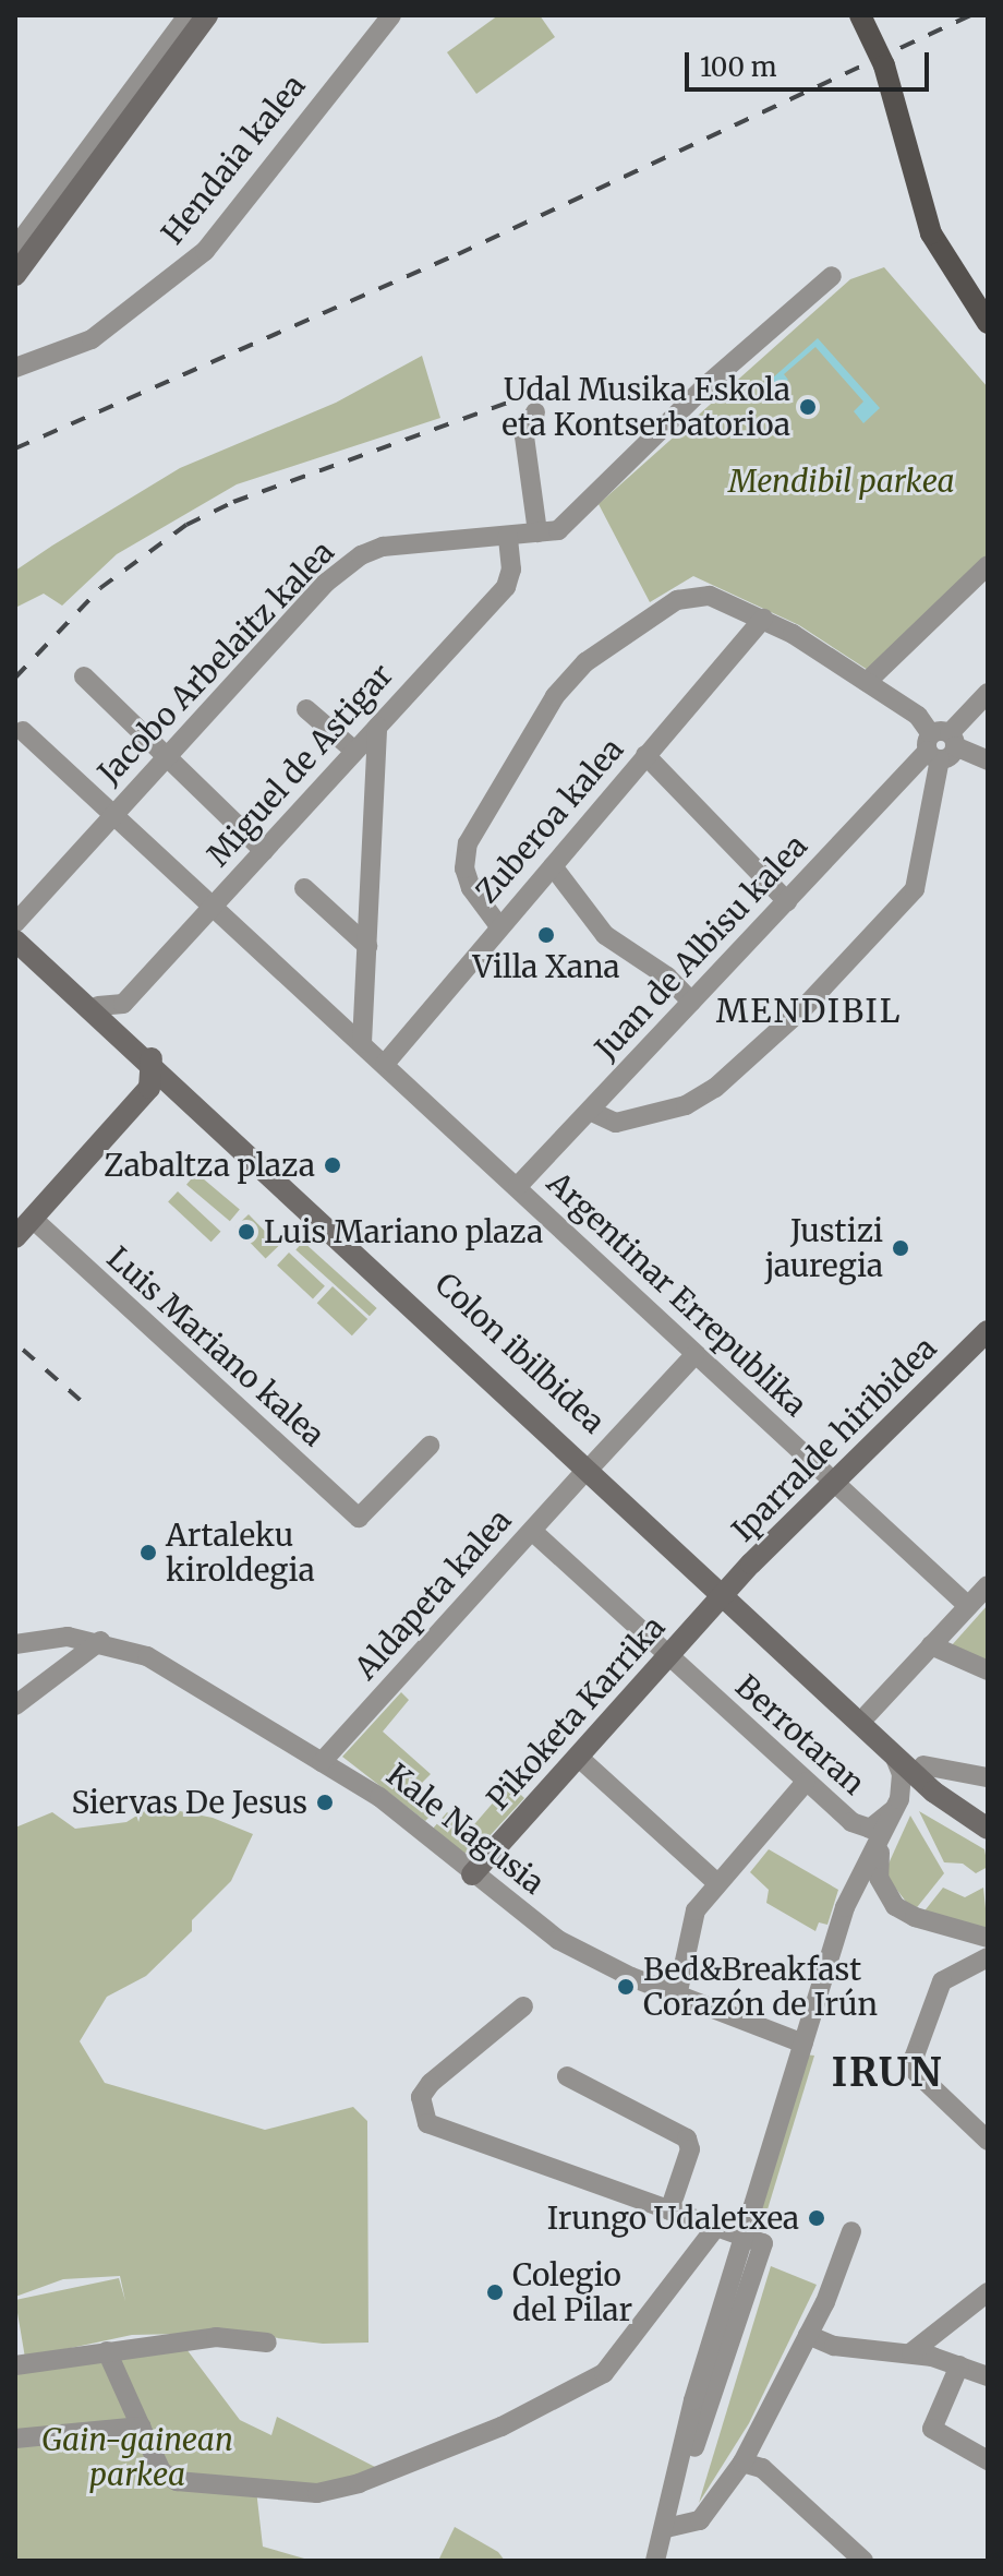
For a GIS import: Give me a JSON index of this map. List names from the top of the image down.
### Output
{
  "streets": {
    "main road": ["Colon ibilbidea", "Iparralde hiribidea", "Pikoketa Karrika"],
    "street": [
      "Hendaia kalea",
      "Jacobo Arbelaitz kalea",
      "Miguel de Astigar",
      "Zuberoa kalea",
      "Juan de Albisu kalea",
      "Argentinar Errepublika",
      "Luis Mariano kalea",
      "Aldapeta kalea",
      "Berrotaran",
      "Kale Nagusia"
    ]
  },
  "crossings": [
    ["Jacobo Arbelaitz kalea", "Miguel de Astigar"],
    ["Miguel de Astigar", "Colon ibilbidea"],
    ["Juan de Albisu kalea", "Argentinar Errepublika"],
    ["Argentinar Errepublika", "Iparralde hiribidea"],
    ["Argentinar Errepublika", "Aldapeta kalea"],
    ["Colon ibilbidea", "Iparralde hiribidea"],
    ["Colon ibilbidea", "Aldapeta kalea"],
    ["Colon ibilbidea", "Pikoketa Karrika"],
    ["Iparralde hiribidea", "Pikoketa Karrika"],
    ["Aldapeta kalea", "Berrotaran"],
    ["Aldapeta kalea", "Kale Nagusia"],
    ["Pikoketa Karrika", "Berrotaran"],
    ["Pikoketa Karrika", "Kale Nagusia"]
  ],
  "districts": ["MENDIBIL", "IRUN"],
  "parks": ["Mendibil parkea", "Gain-gainean parkea"],
  "places": [
    "Udal Musika Eskola eta Kontserbatorioa",
    "Villa Xana",
    "Zabaltza plaza",
    "Luis Mariano plaza",
    "Justizi jauregia",
    "Artaleku kiroldegia",
    "Siervas De Jesus",
    "Bed&Breakfast Corazón de Irún",
    "Irungo Udaletxea",
    "Colegio del Pilar"
  ],
  "scale_bar": "100 m"
}
